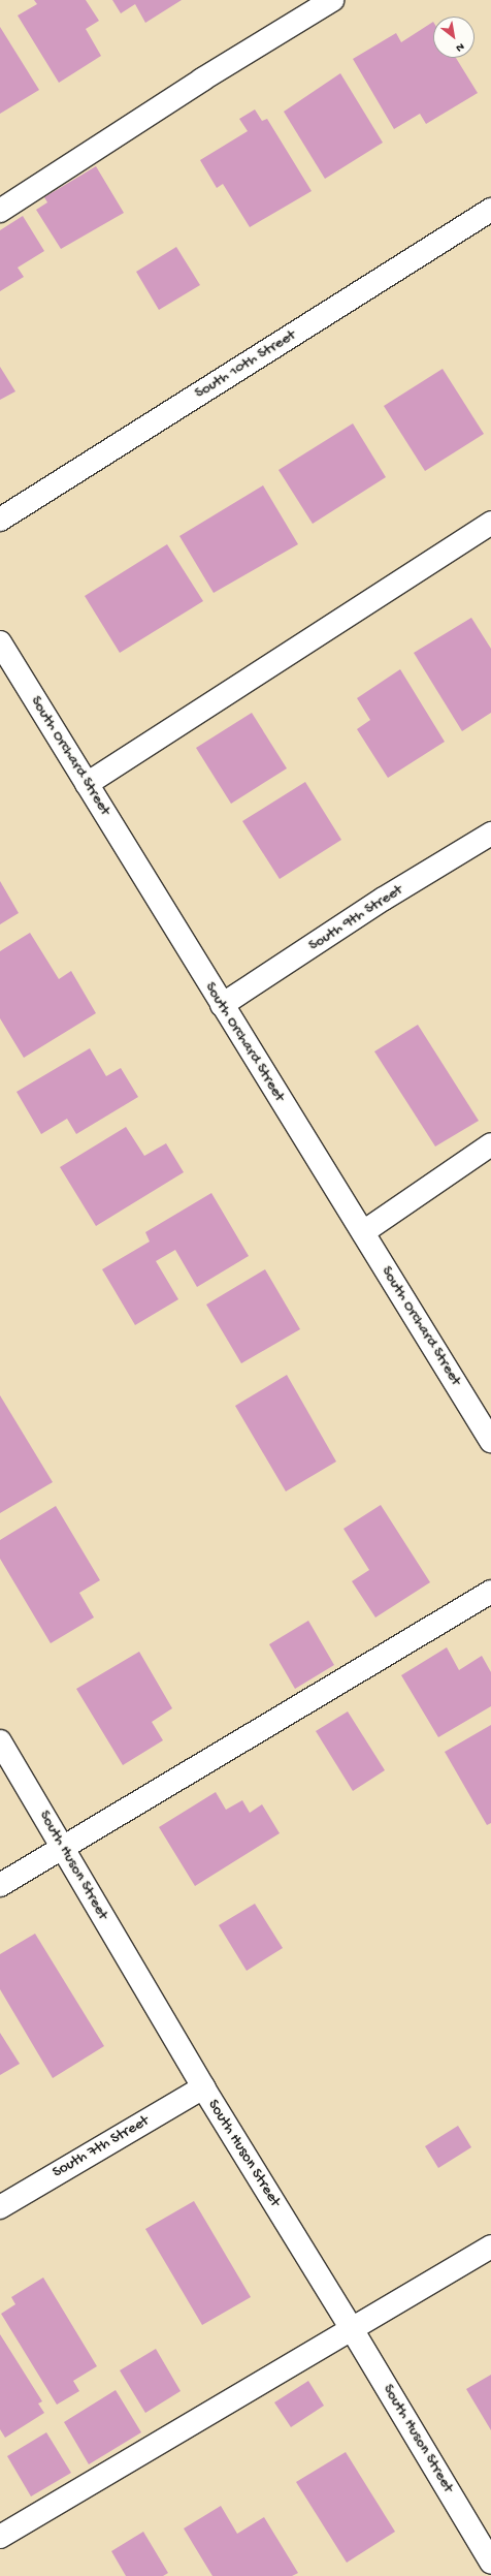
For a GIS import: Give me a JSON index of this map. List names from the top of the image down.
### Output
{
  "streets": {
    "street": [
      "South 10th Street",
      "South Orchard Street",
      "South 9th Street",
      "South Huson Street",
      "South 7th Street"
    ]
  },
  "crossings": [
    ["South Orchard Street", "South 9th Street"],
    ["South Huson Street", "South 7th Street"]
  ],
  "north": "bottom right"
}
